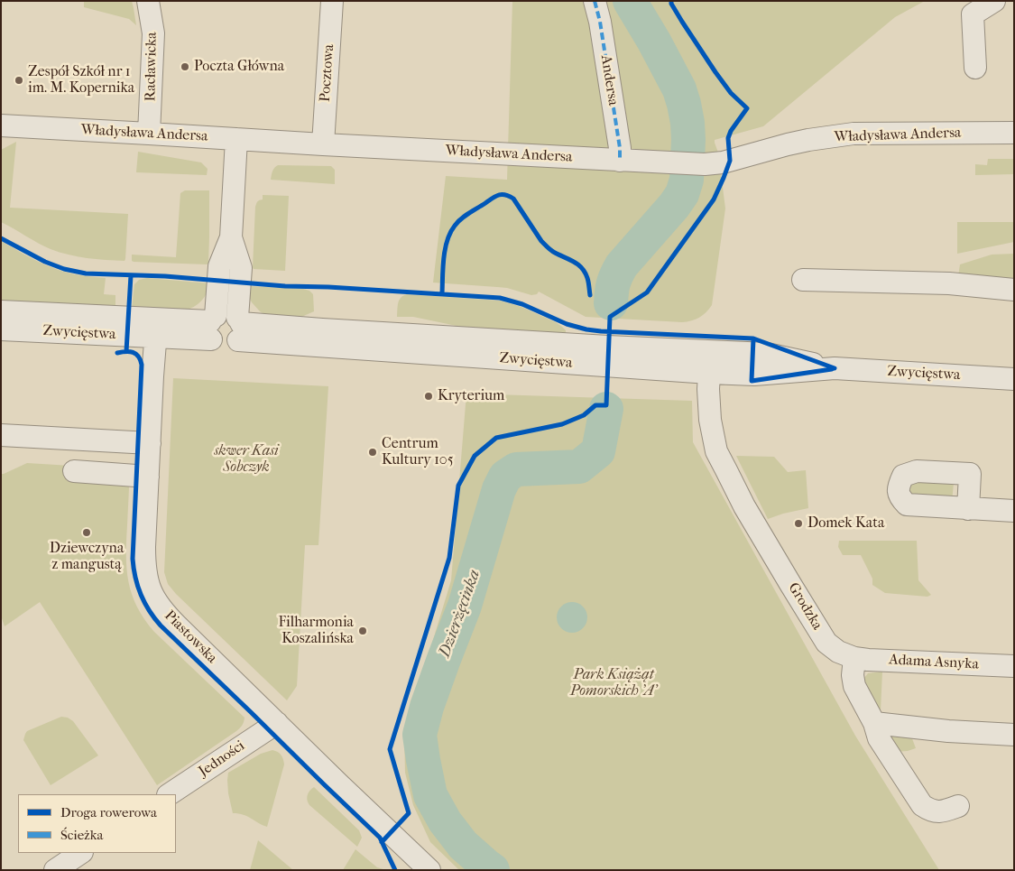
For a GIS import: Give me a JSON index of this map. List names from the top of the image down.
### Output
{
  "streets": {
    "street": [
      "Racławicka",
      "Pocztowa",
      "Andersa",
      "Władysława Andersa",
      "Zwycięstwa",
      "Grodzka",
      "Piastowska",
      "Adama Asnyka",
      "Jedności"
    ]
  },
  "crossings": [
    ["Racławicka", "Władysława Andersa"],
    ["Pocztowa", "Władysława Andersa"],
    ["Andersa", "Władysława Andersa"],
    ["Zwycięstwa", "Grodzka"],
    ["Zwycięstwa", "Piastowska"],
    ["Grodzka", "Adama Asnyka"],
    ["Piastowska", "Jedności"]
  ],
  "water": ["Dzierżęcinka"],
  "parks": ["skwer Kasi Sobczyk", "Park Książąt Pomorskich 'A'"],
  "places": [
    "Poczta Główna",
    "Zespół Szkół nr 1 im. M. Kopernika",
    "Kryterium",
    "Centrum Kultury 105",
    "Domek Kata",
    "Dziewczyna z mangustą",
    "Filharmonia Koszalińska"
  ],
  "legend": ["Droga rowerowa", "Ścieżka"]
}
